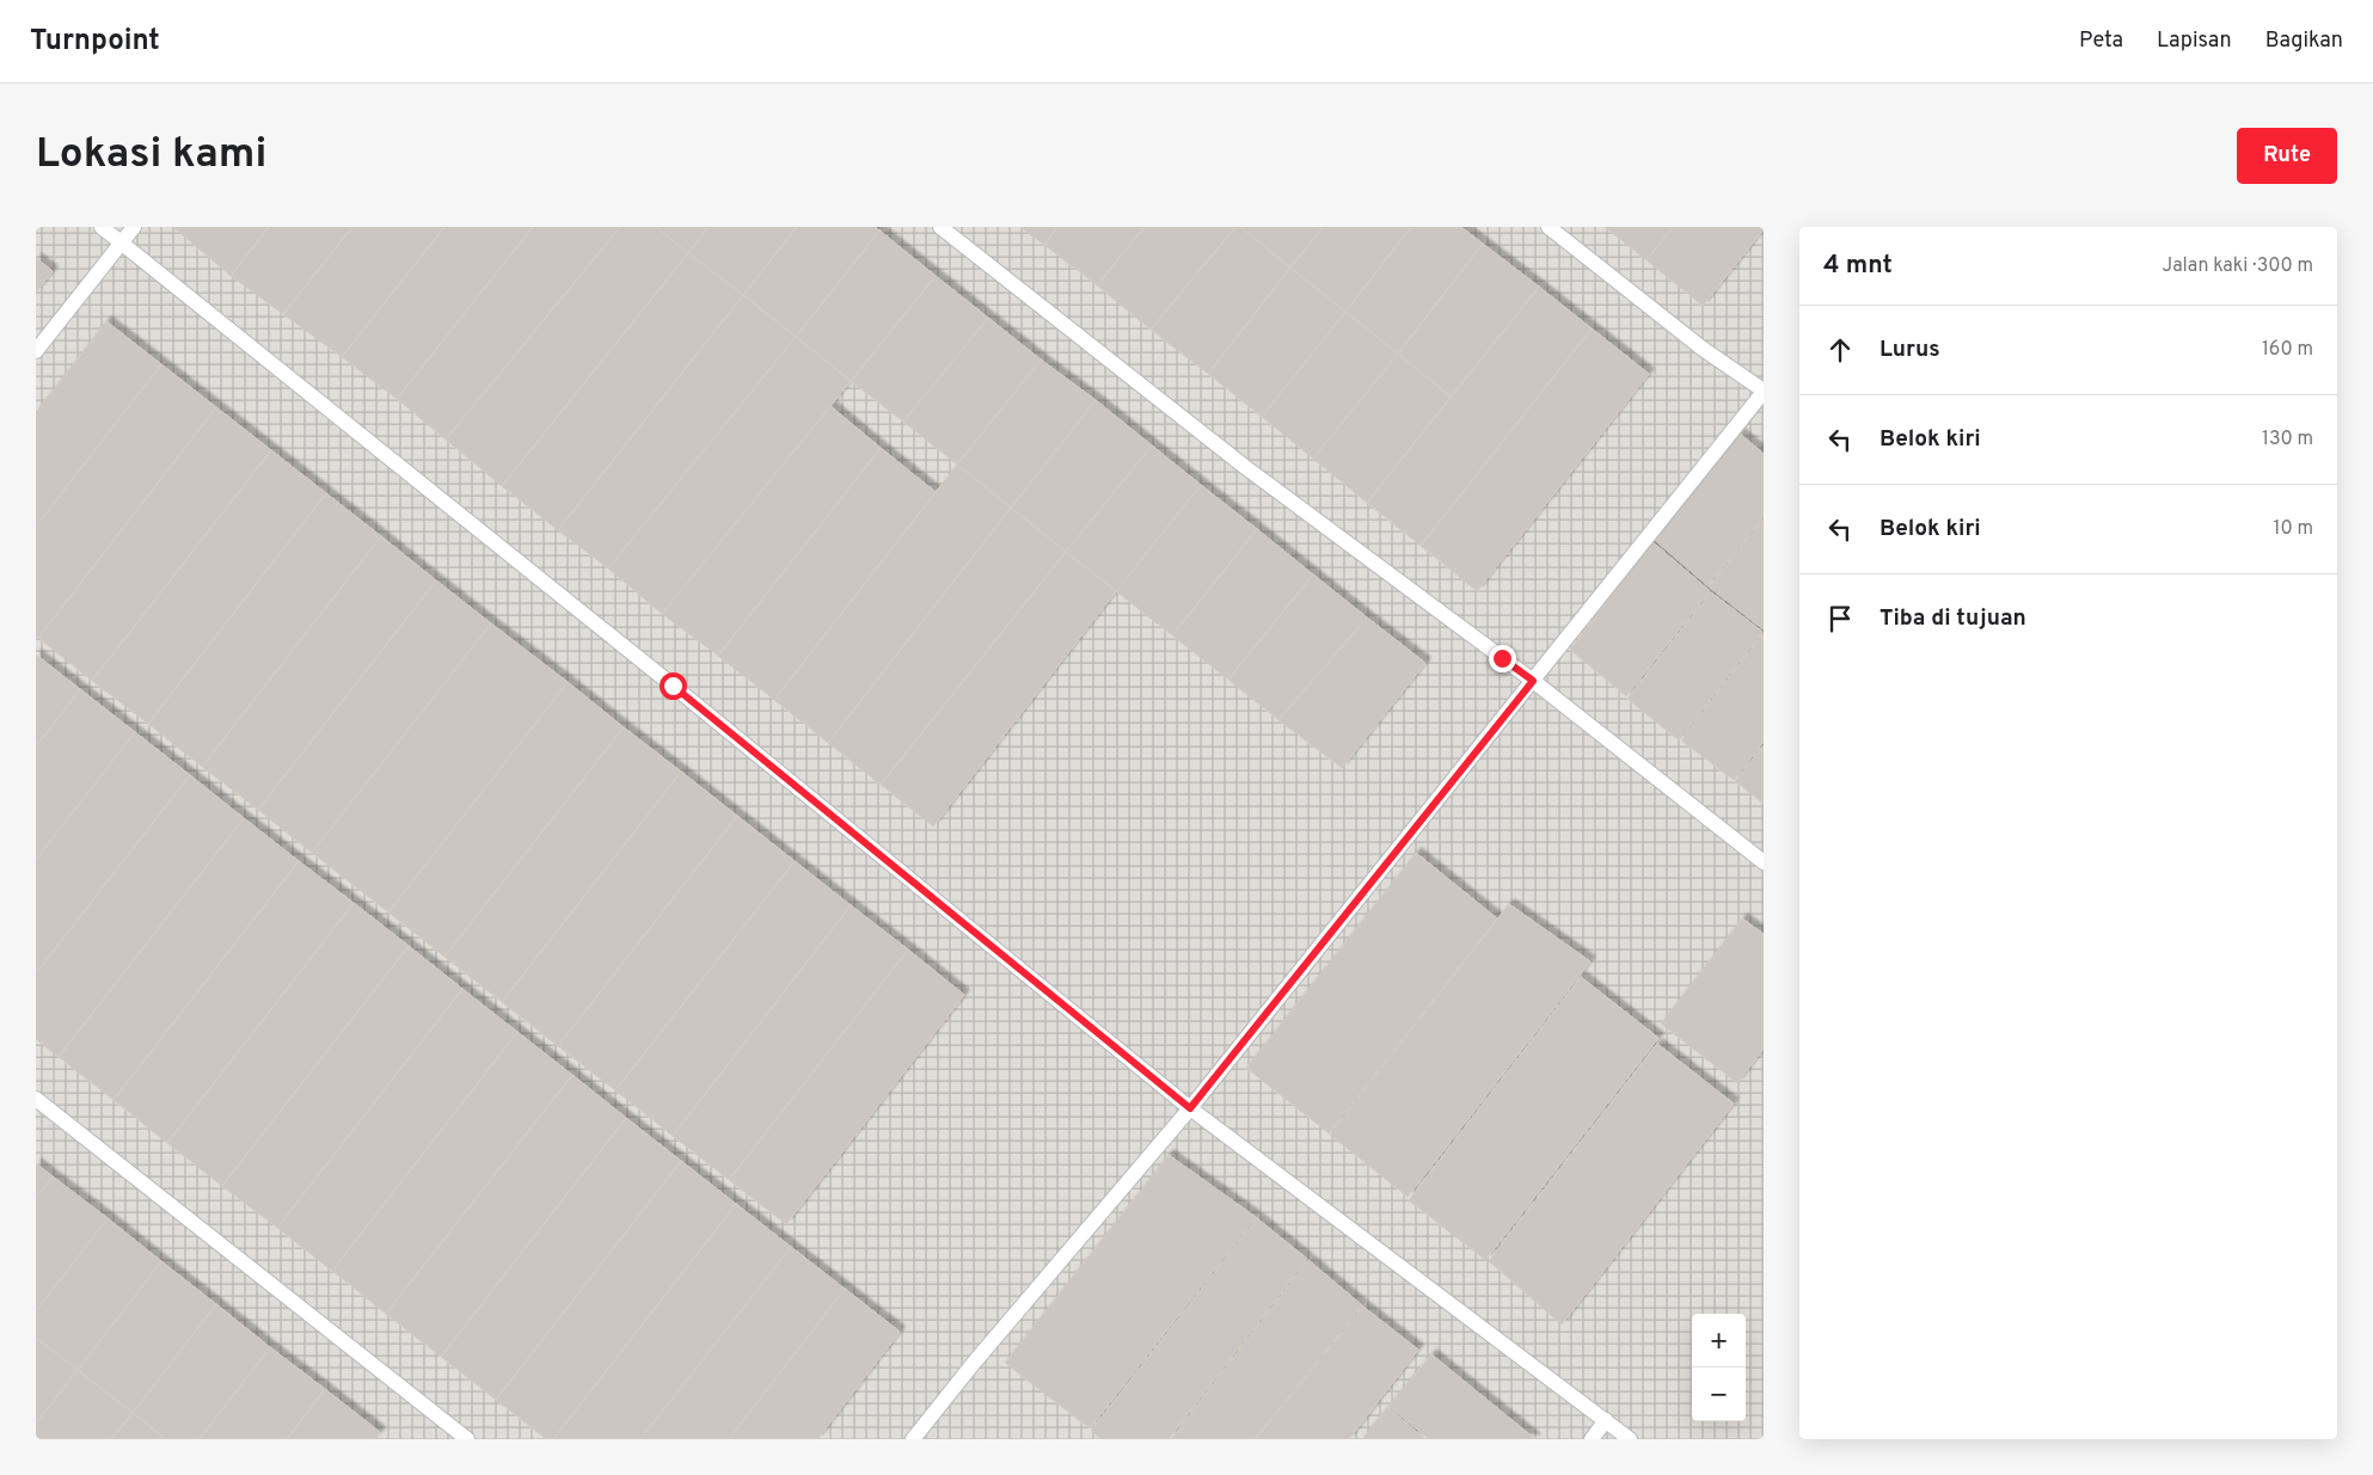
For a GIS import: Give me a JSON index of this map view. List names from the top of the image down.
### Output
{
  "page": {
    "header": "Turnpoint",
    "nav": ["Peta", "Lapisan", "Bagikan"],
    "buttons": "Rute",
    "title": "Lokasi kami",
    "heading": ["4 mnt", "Jalan kaki · 300 m"],
    "list": [
      ["Lurus", "160 m"],
      ["Belok kiri", "130 m"],
      ["Belok kiri", "10 m"],
      "Tiba di tujuan"
    ],
    "map_buttons": ["+", "−"]
  }
}
